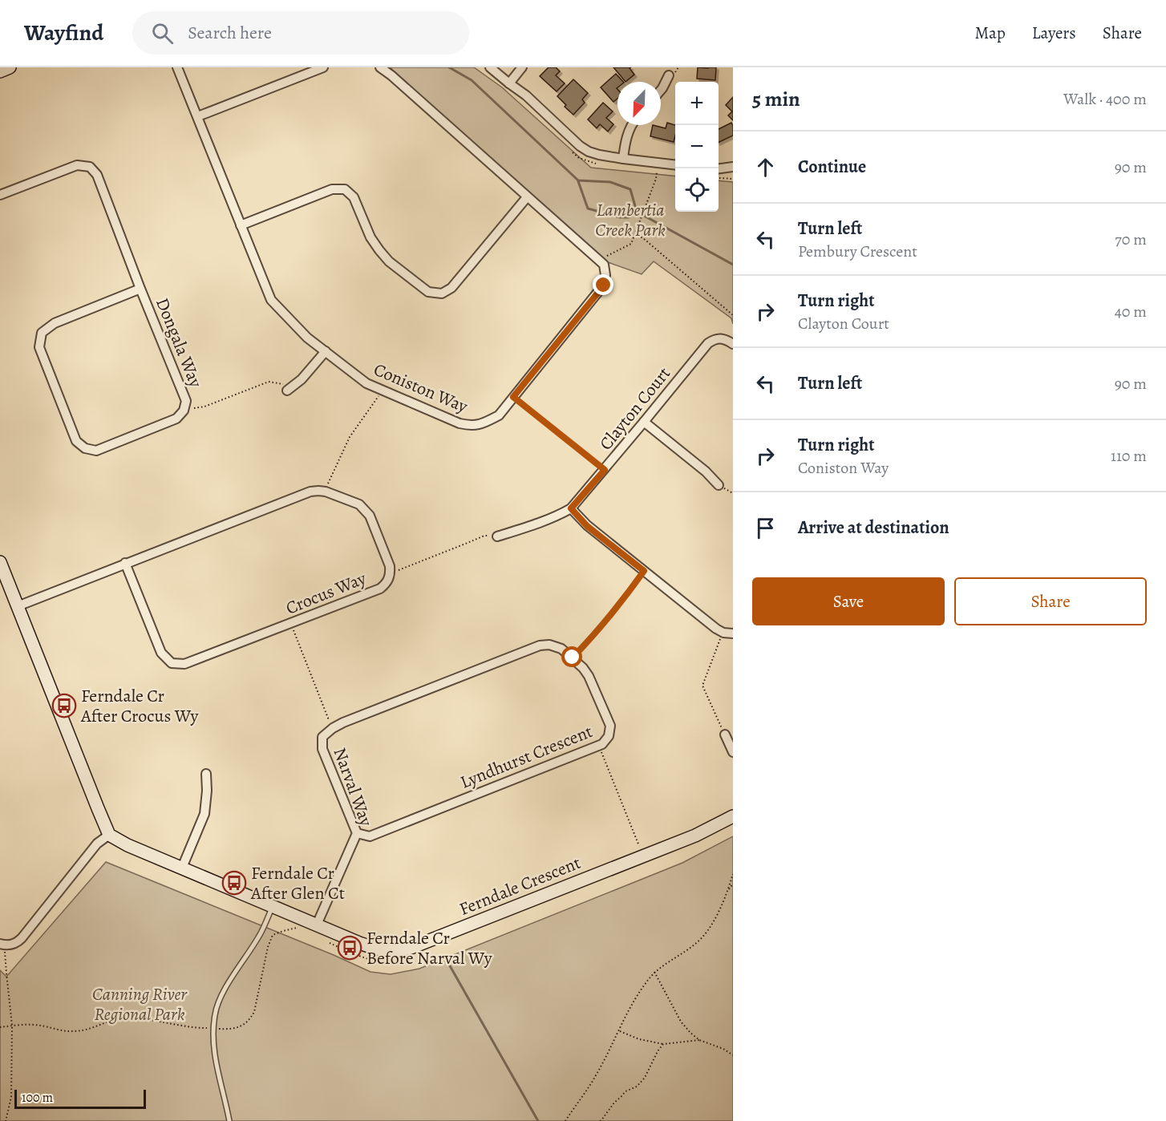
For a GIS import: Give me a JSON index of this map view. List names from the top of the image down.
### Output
{
  "streets": {
    "street": [
      "Dongala Way",
      "Coniston Way",
      "Clayton Court",
      "Crocus Way",
      "Lyndhurst Crescent",
      "Narval Way",
      "Ferndale Crescent"
    ]
  },
  "crossings": [
    ["Lyndhurst Crescent", "Narval Way"],
    ["Narval Way", "Ferndale Crescent"]
  ],
  "parks": ["Lambertia Creek Park", "Canning River Regional Park"],
  "places": {
    "bus stop": ["Ferndale Cr After Crocus Wy", "Ferndale Cr After Glen Ct", "Ferndale Cr Before Narval Wy"]
  },
  "scale_bar": "100 m",
  "north": "bottom left",
  "page": {
    "header": "Wayfind",
    "search": "Search here",
    "nav": ["Map", "Layers", "Share"],
    "heading": ["5 min", "Walk · 400 m"],
    "map_buttons": ["+", "−"],
    "list": [
      ["Continue", "90 m"],
      ["Turn left", "Pembury Crescent", "70 m"],
      ["Turn right", "Clayton Court", "40 m"],
      ["Turn left", "90 m"],
      ["Turn right", "Coniston Way", "110 m"],
      "Arrive at destination"
    ],
    "buttons": ["Save", "Share"],
    "scale": "100 m"
  }
}
